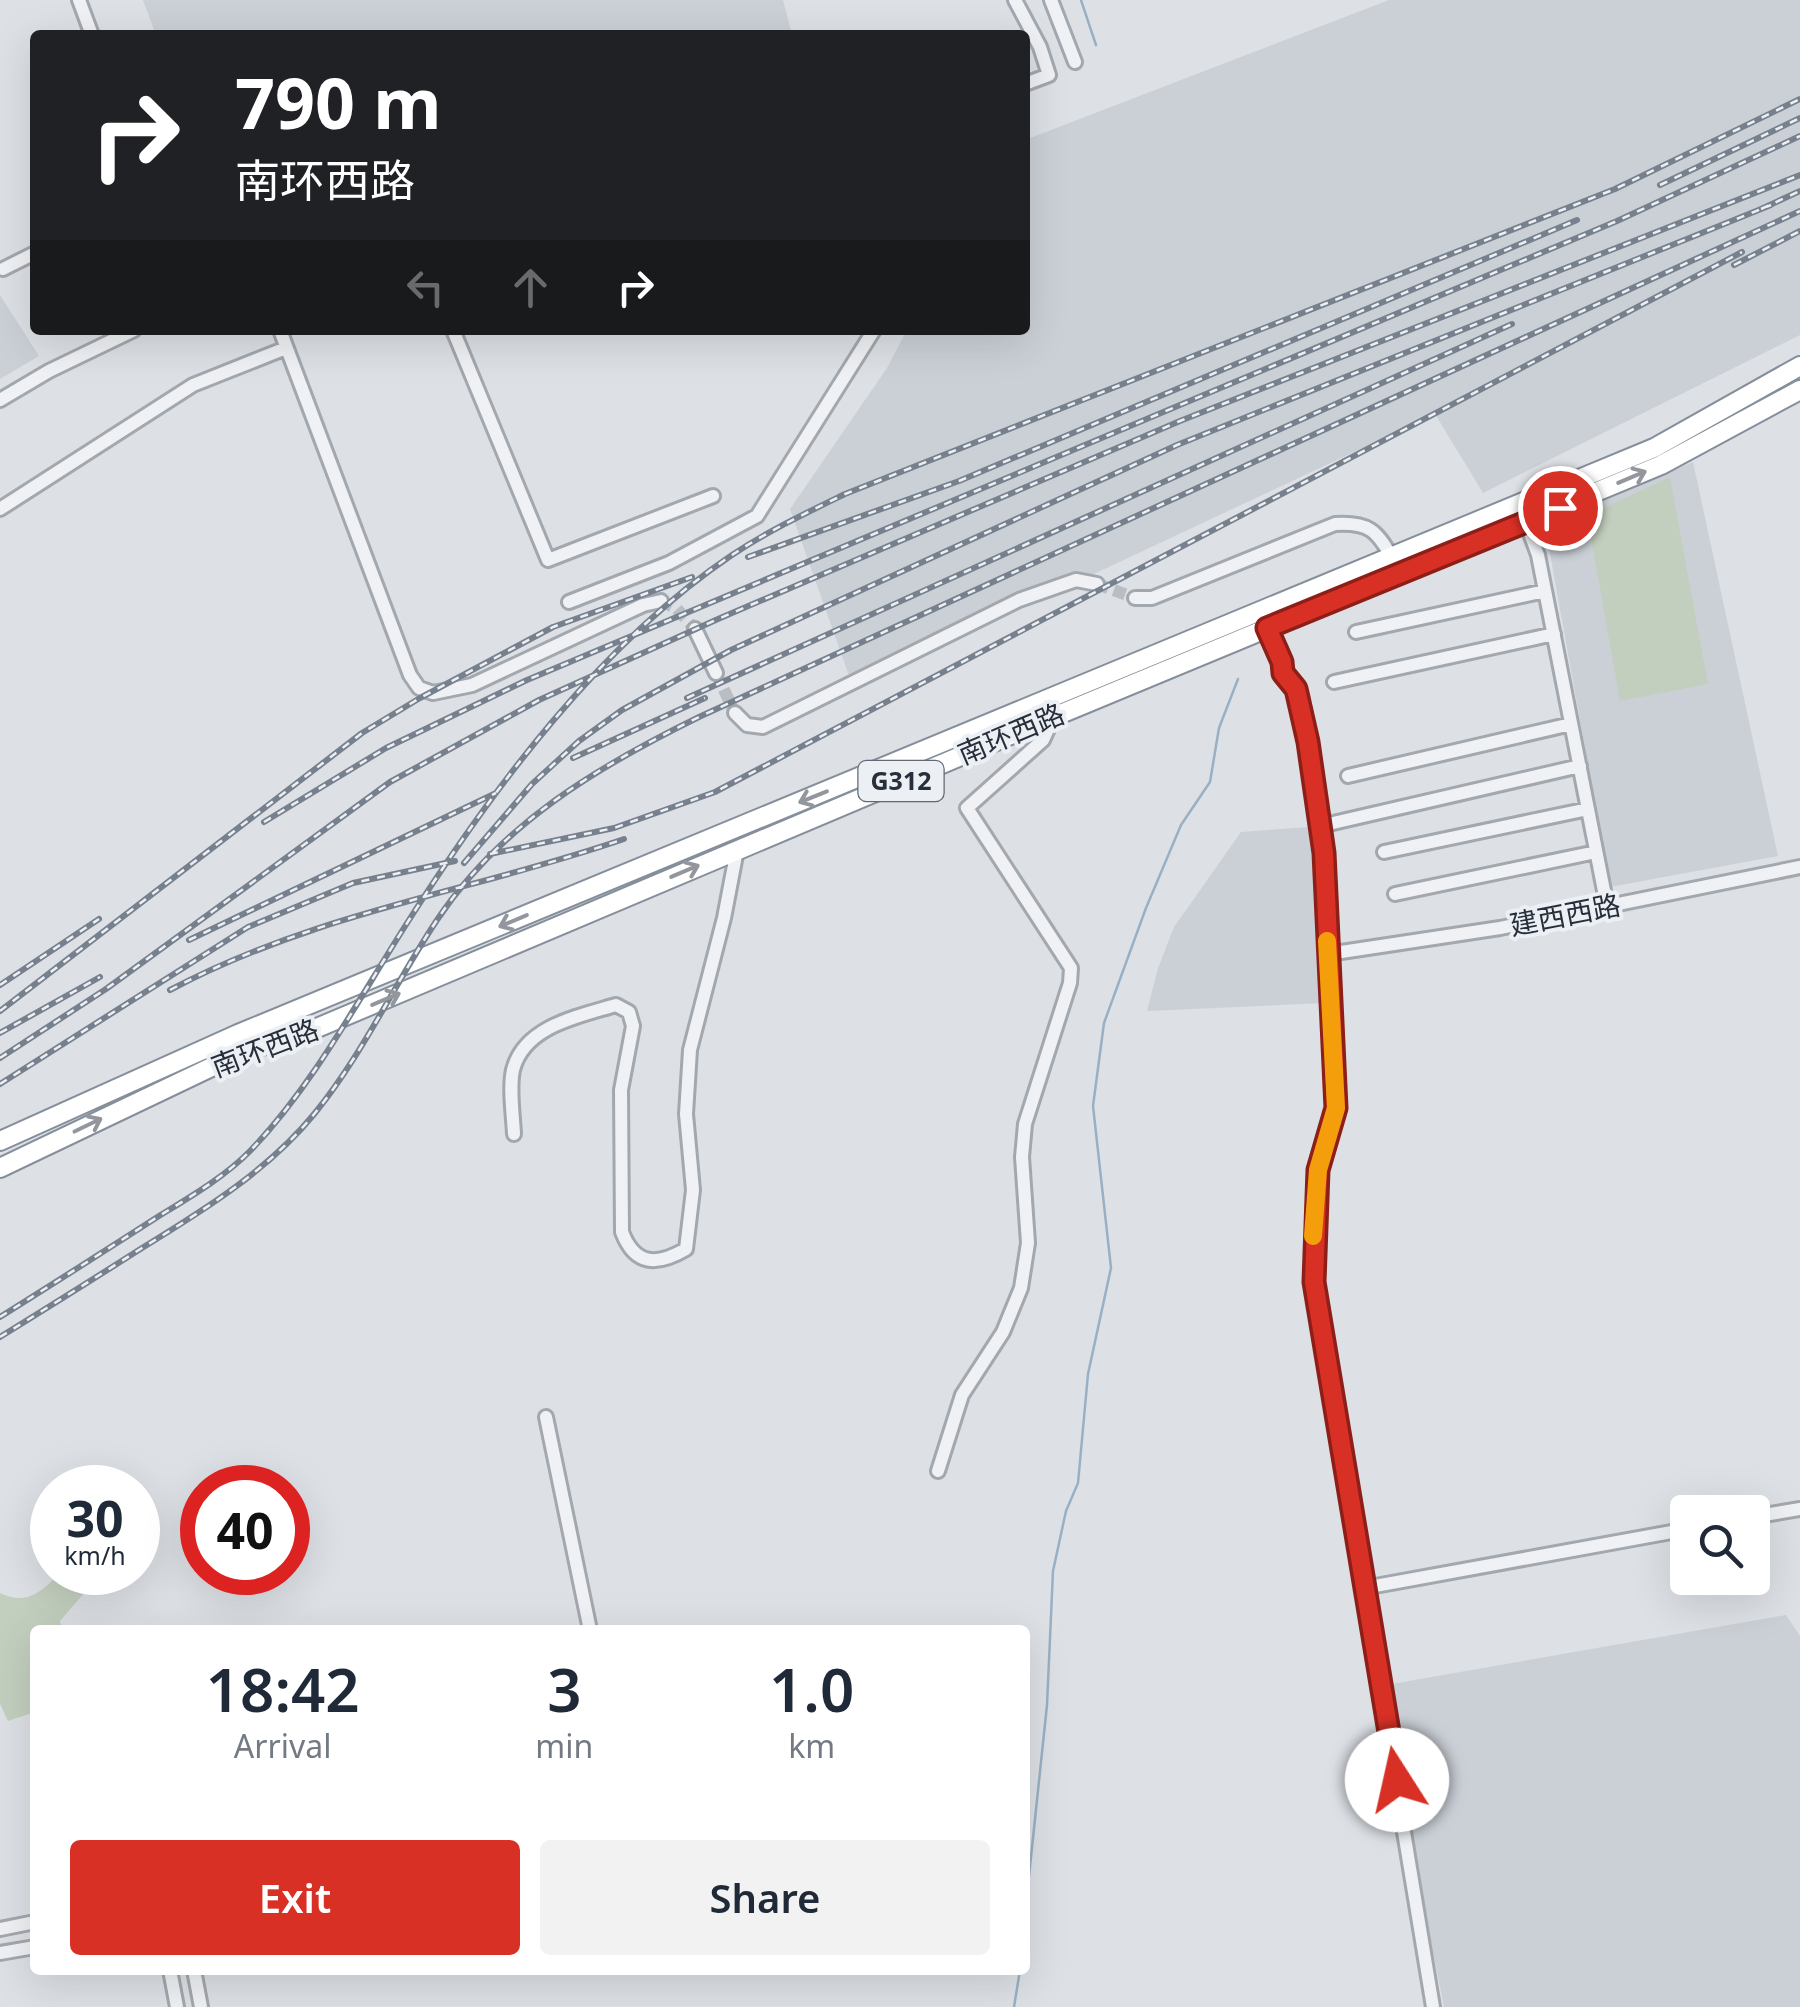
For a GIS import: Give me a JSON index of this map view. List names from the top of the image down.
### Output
{
  "streets": {
    "highway": ["南环西路", "G312"],
    "street": ["建西西路"]
  },
  "page": {
    "turn": ["790 m", "南环西路"],
    "speed": "30 km/h",
    "limit": "40",
    "eta": [
      "18:42",
      "Arrival",
      "3",
      "min",
      "1.0",
      "km"
    ],
    "buttons": ["Exit", "Share"]
  }
}
